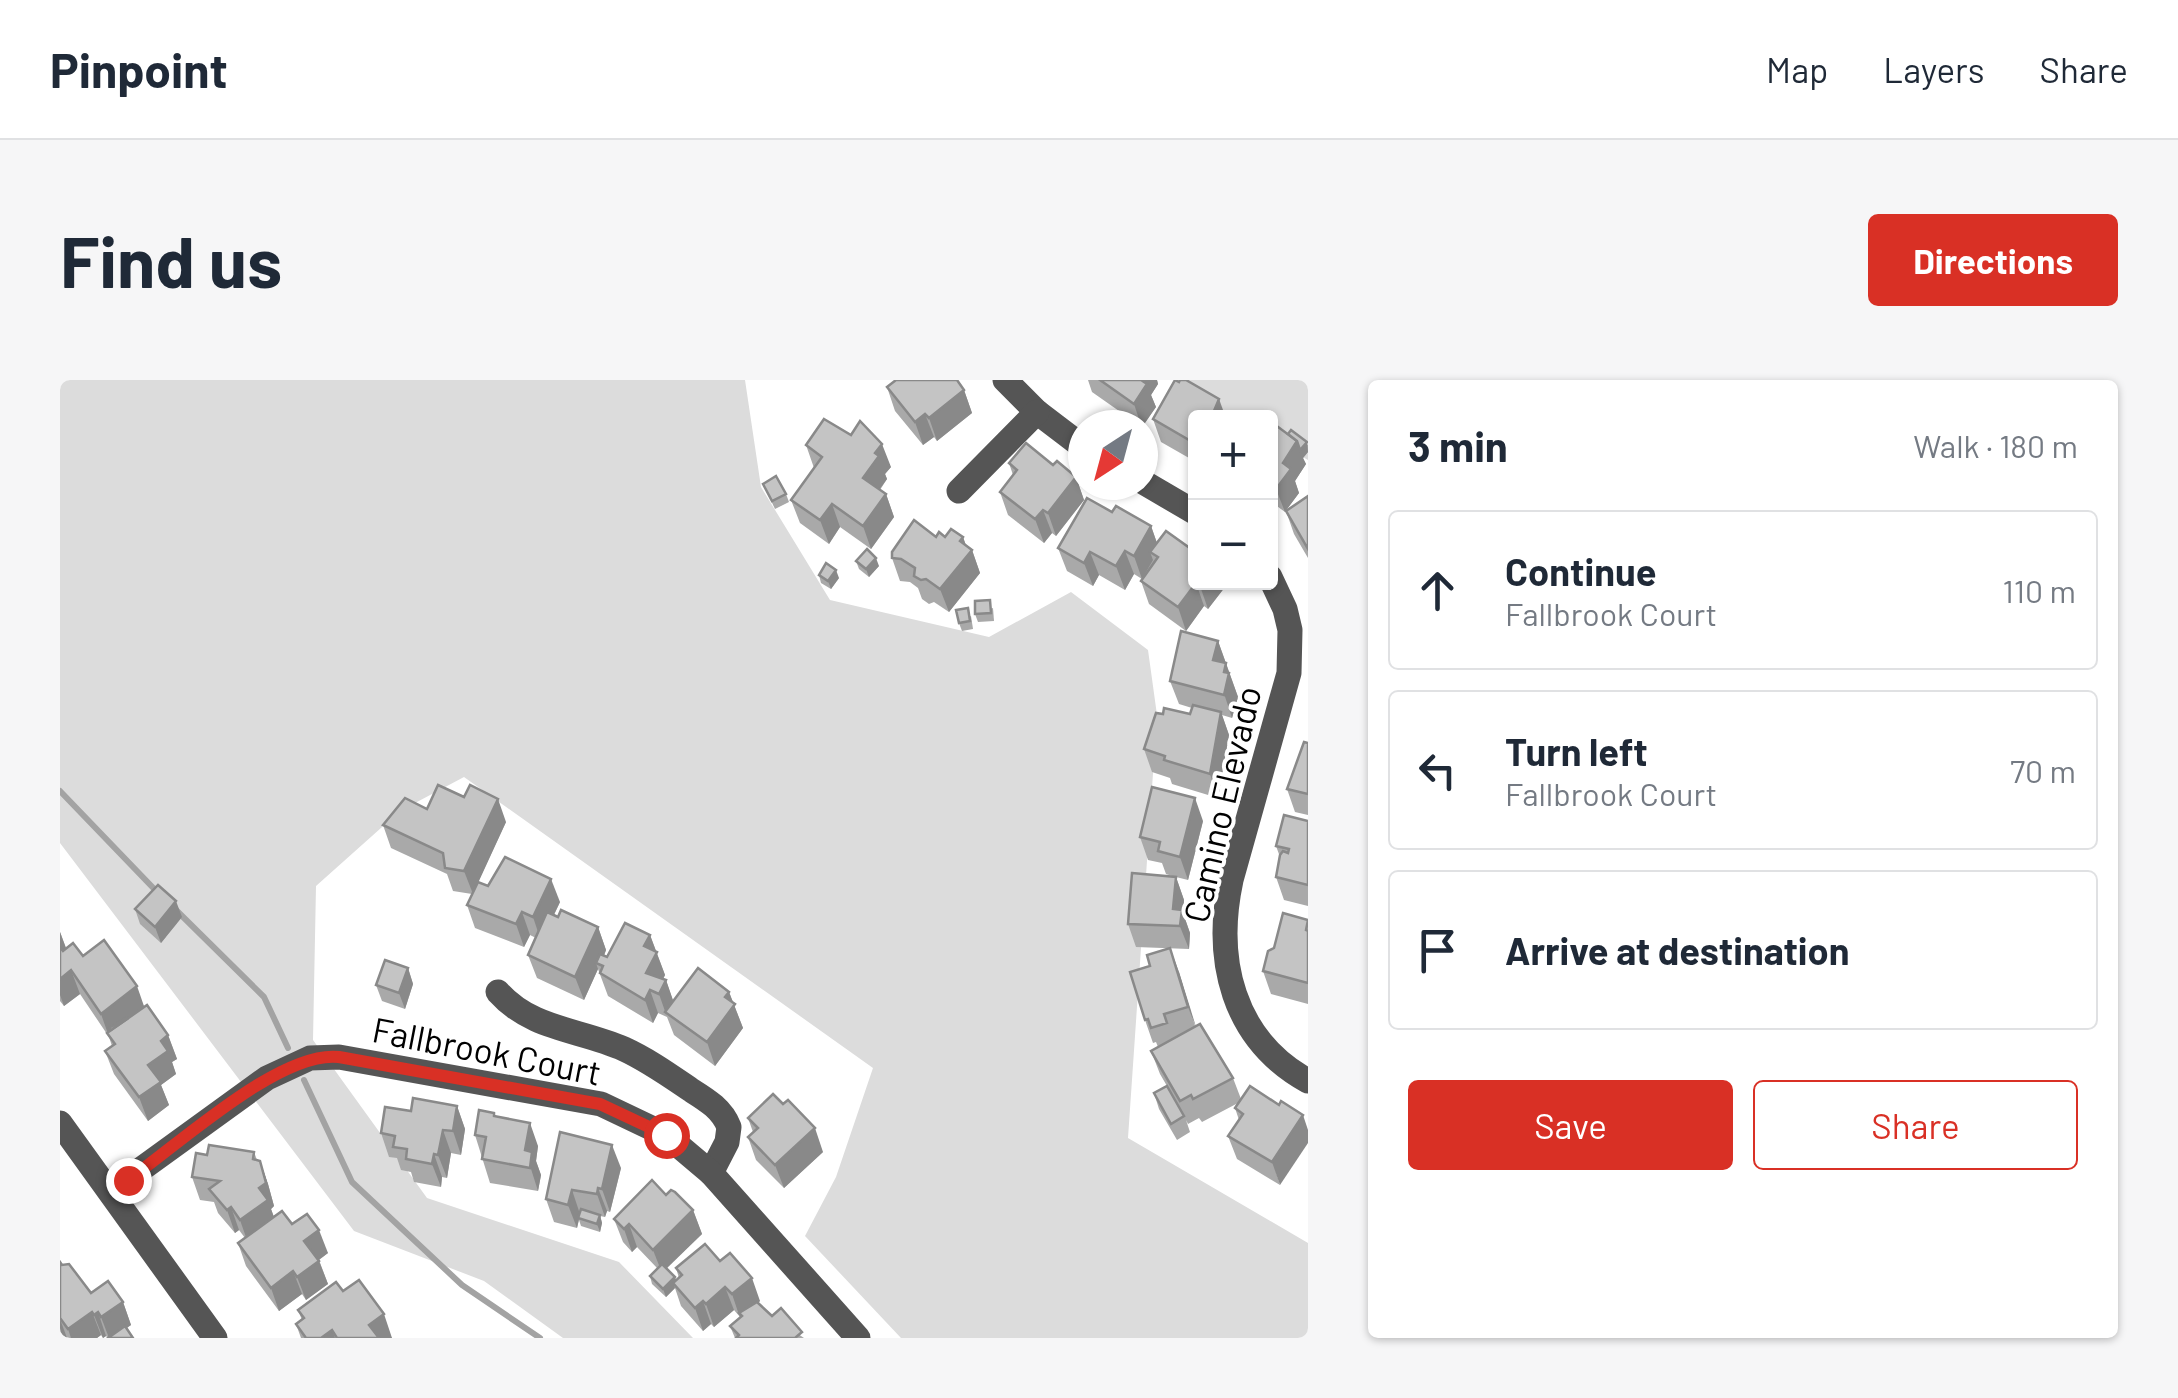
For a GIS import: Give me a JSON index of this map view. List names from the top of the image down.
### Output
{
  "streets": {
    "street": ["Camino Elevado", "Fallbrook Court"]
  },
  "north": "bottom left",
  "page": {
    "header": "Pinpoint",
    "nav": ["Map", "Layers", "Share"],
    "buttons": [
      "Directions",
      ["Save", "Share"]
    ],
    "title": "Find us",
    "heading": ["3 min", "Walk · 180 m"],
    "map_buttons": ["+", "−"],
    "list": [
      ["Continue", "Fallbrook Court", "110 m"],
      ["Turn left", "Fallbrook Court", "70 m"],
      "Arrive at destination"
    ]
  }
}
